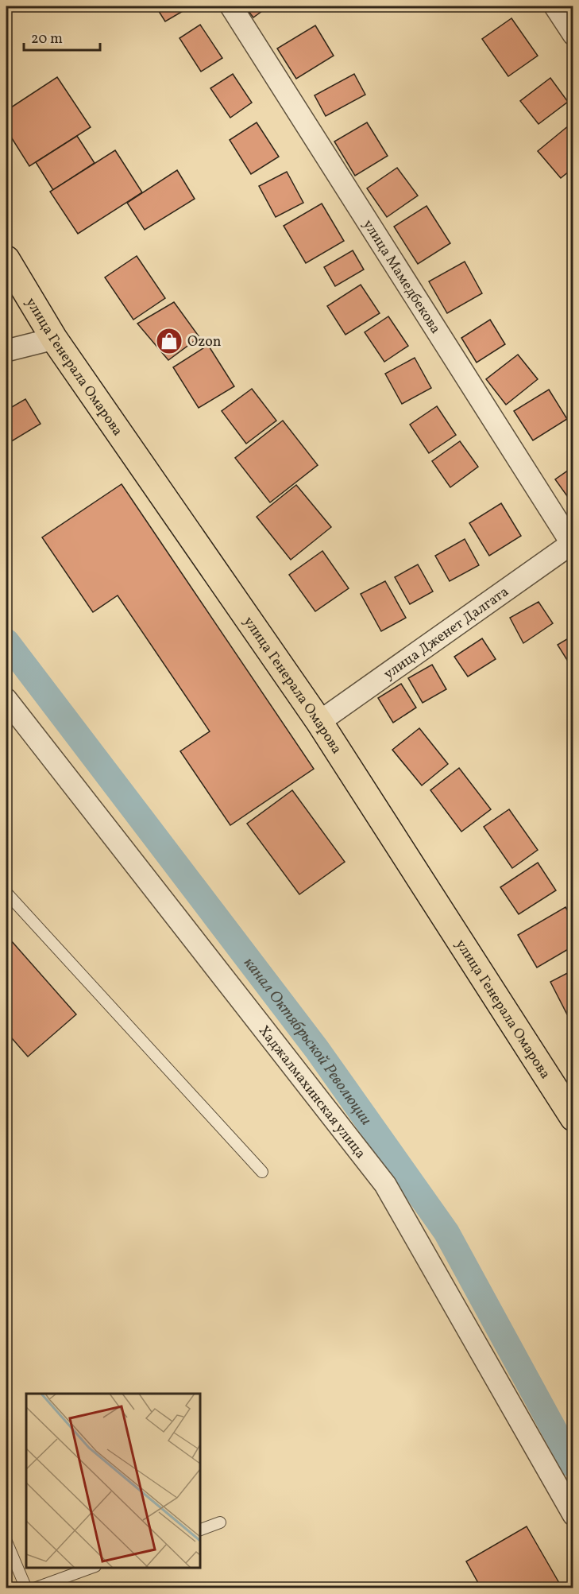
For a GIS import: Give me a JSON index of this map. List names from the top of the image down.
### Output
{
  "streets": {
    "main road": ["улица Генерала Омарова"],
    "street": ["улица Мамедбекова", "улица Дженет Далгата", "Хаджалмахинская улица"]
  },
  "crossings": [
    ["улица Мамедбекова", "улица Дженет Далгата"],
    ["улица Генерала Омарова", "улица Дженет Далгата"]
  ],
  "water": ["канал Октябрьской Революции"],
  "places": {
    "shop": ["Ozon"]
  },
  "scale_bar": "20 m"
}
